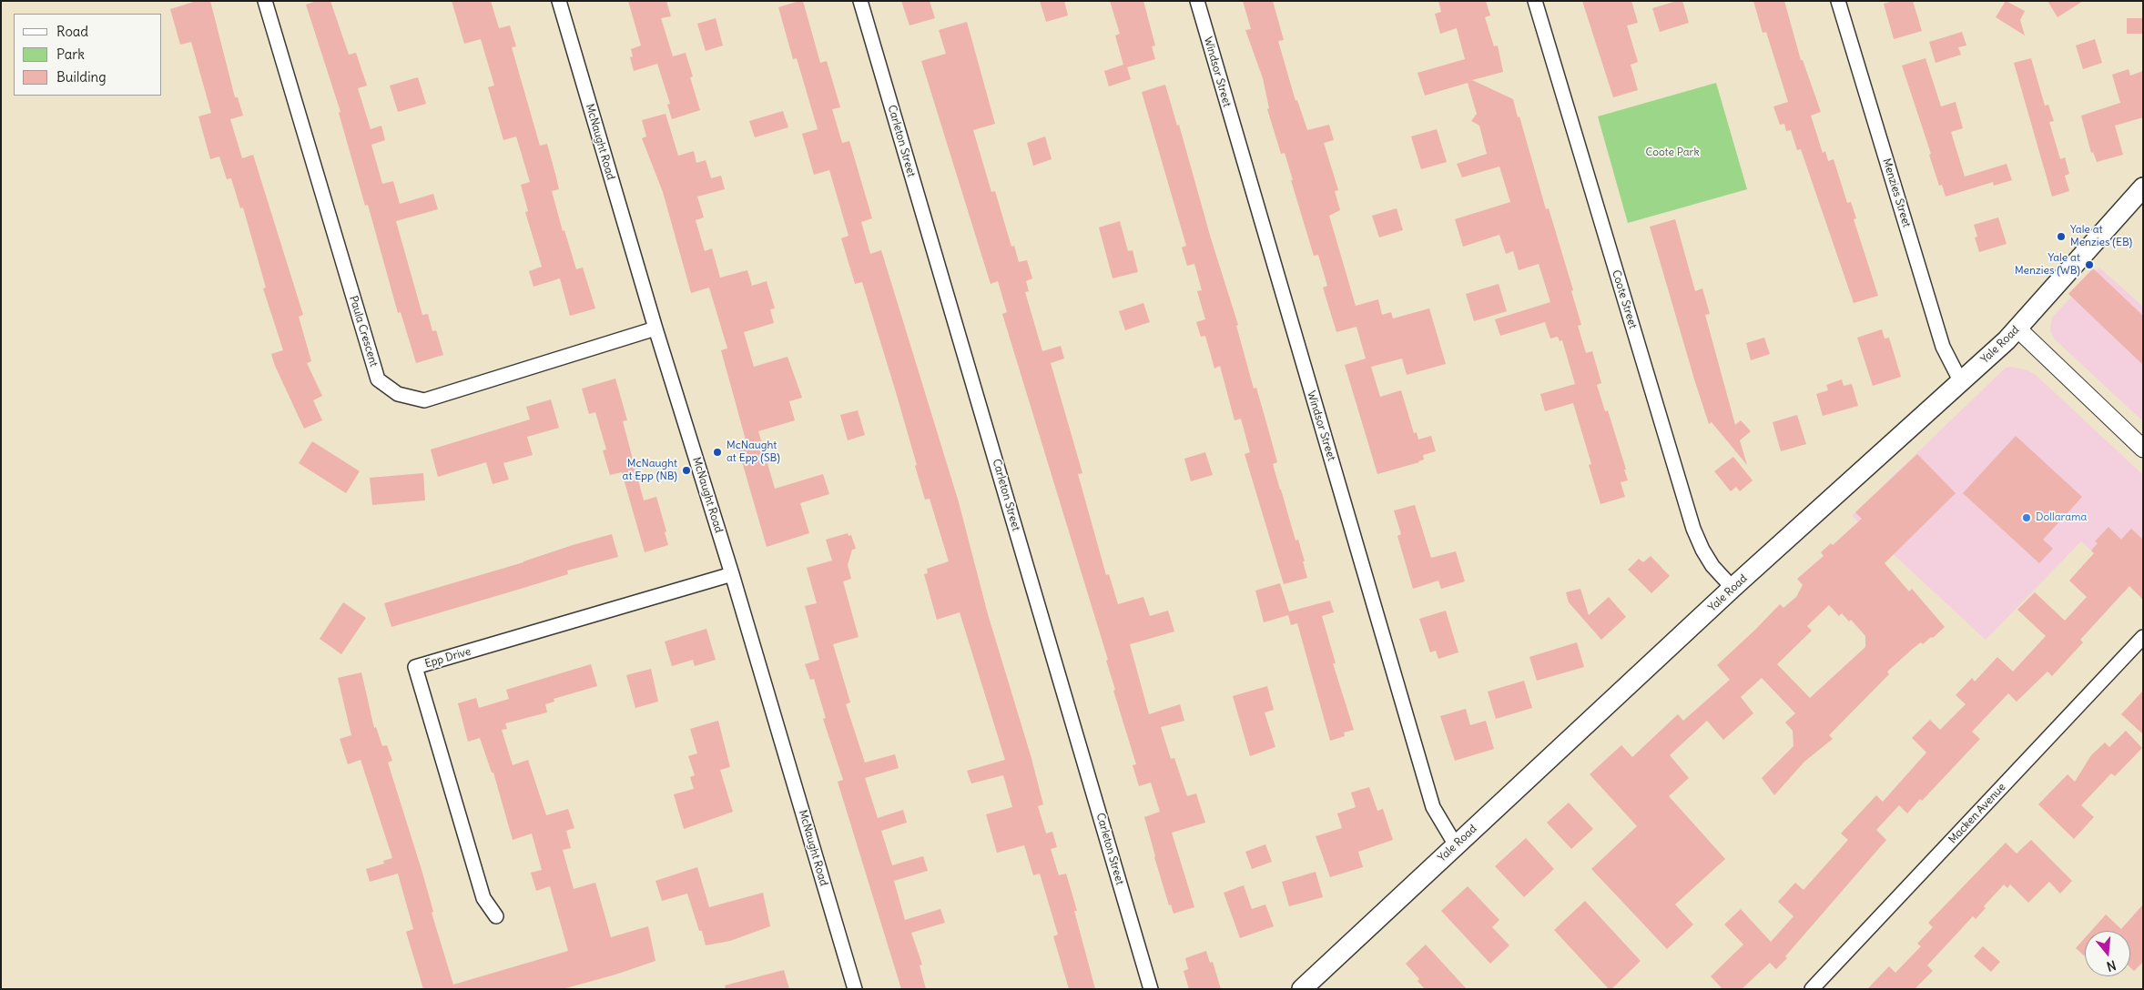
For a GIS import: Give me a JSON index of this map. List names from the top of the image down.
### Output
{
  "streets": {
    "main road": ["Yale Road"],
    "street": [
      "Windsor Street",
      "Carleton Street",
      "McNaught Road",
      "Menzies Street",
      "Coote Street",
      "Paula Crescent",
      "Epp Drive",
      "Macken Avenue"
    ]
  },
  "crossings": [
    ["Windsor Street", "Yale Road"],
    ["McNaught Road", "Paula Crescent"],
    ["McNaught Road", "Epp Drive"],
    ["Menzies Street", "Yale Road"],
    ["Coote Street", "Yale Road"]
  ],
  "parks": ["Coote Park"],
  "places": [
    "Yale at Menzies (EB)",
    "Yale at Menzies (WB)",
    "McNaught at Epp (SB)",
    "McNaught at Epp (NB)",
    "Dollarama"
  ],
  "legend": ["Road", "Park", "Building"],
  "north": "bottom"
}
